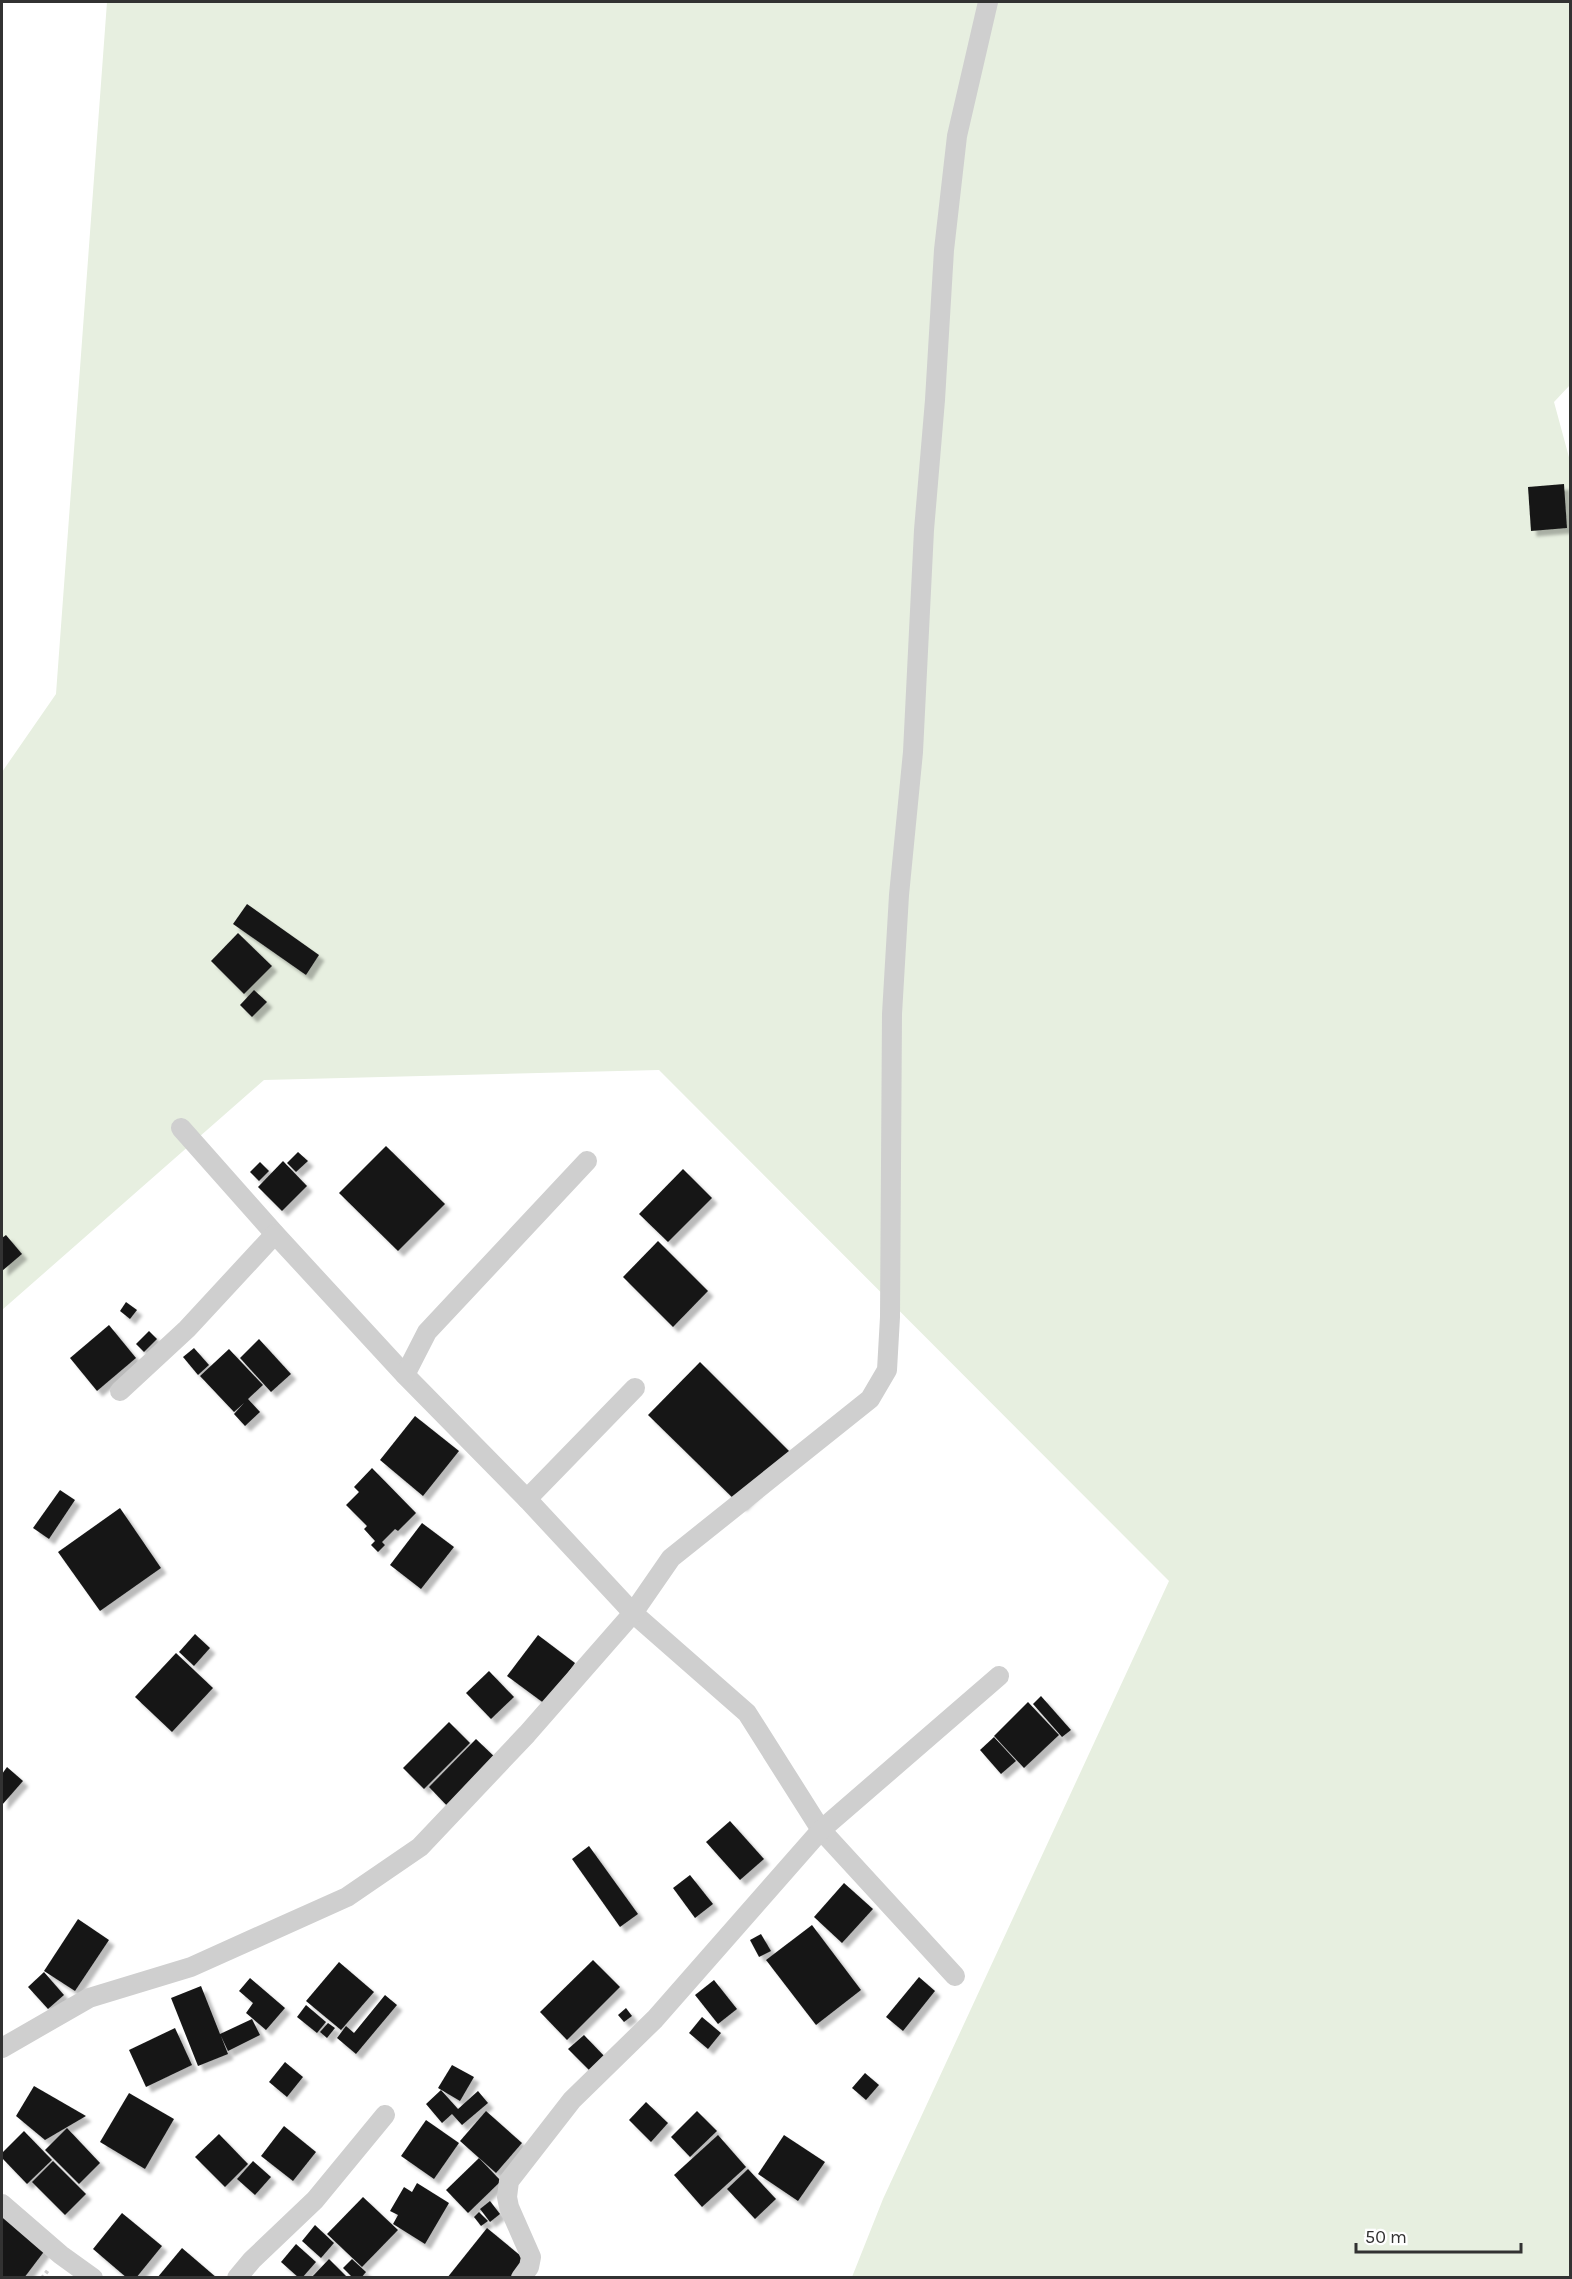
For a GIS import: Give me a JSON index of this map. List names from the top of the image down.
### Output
{
  "scale_bar": "50 m"
}
